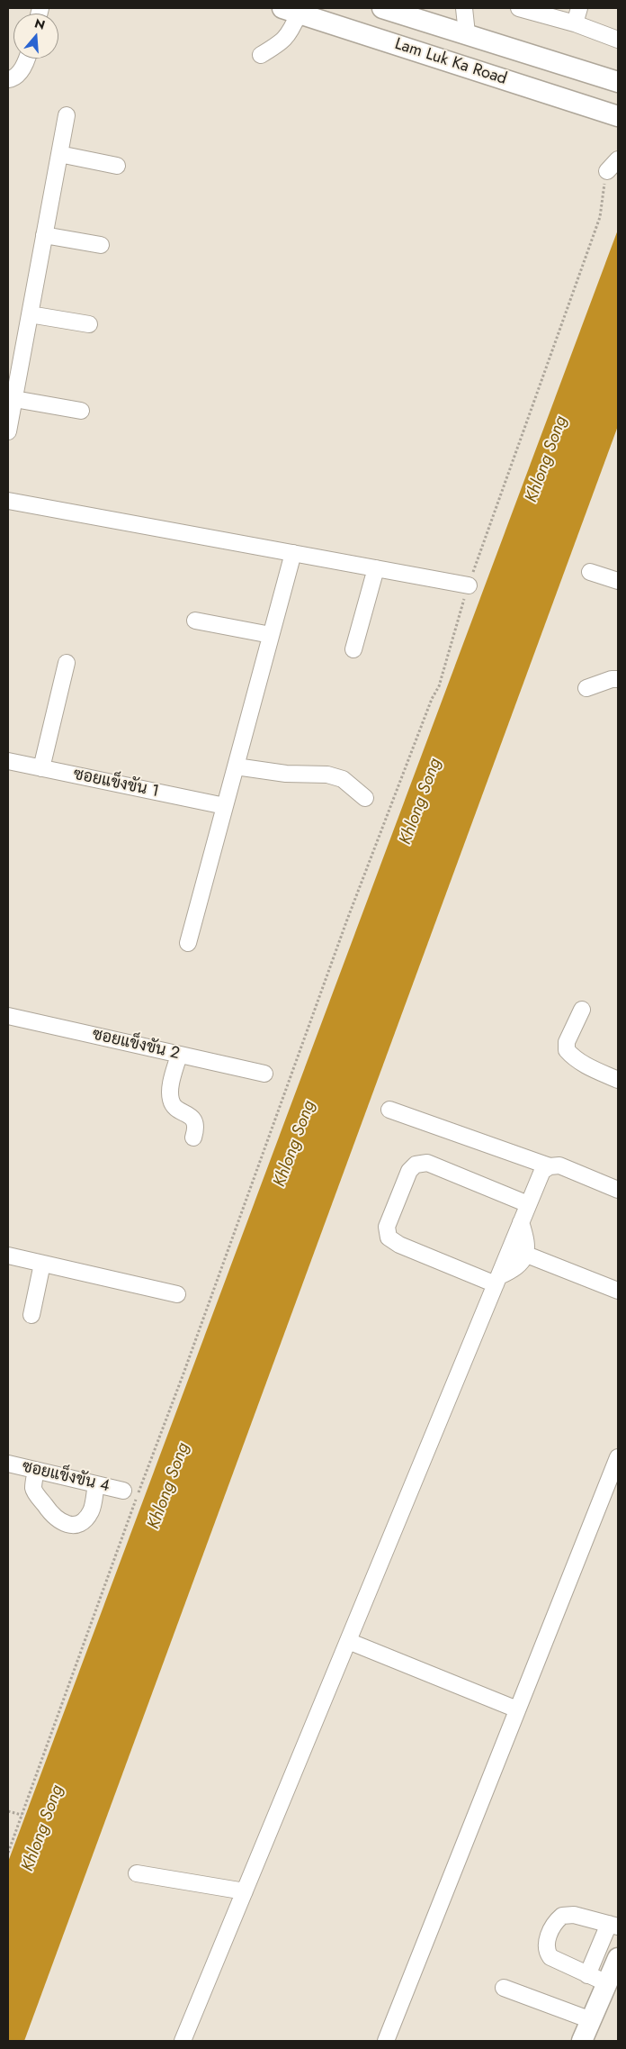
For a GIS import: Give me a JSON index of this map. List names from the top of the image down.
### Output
{
  "streets": {
    "main road": ["Lam Luk Ka Road"],
    "street": ["ซอยแข็งขัน 1", "ซอยแข็งขัน 2", "ซอยแข็งขัน 4"]
  },
  "water": ["Khlong Song"],
  "north": "top"
}
